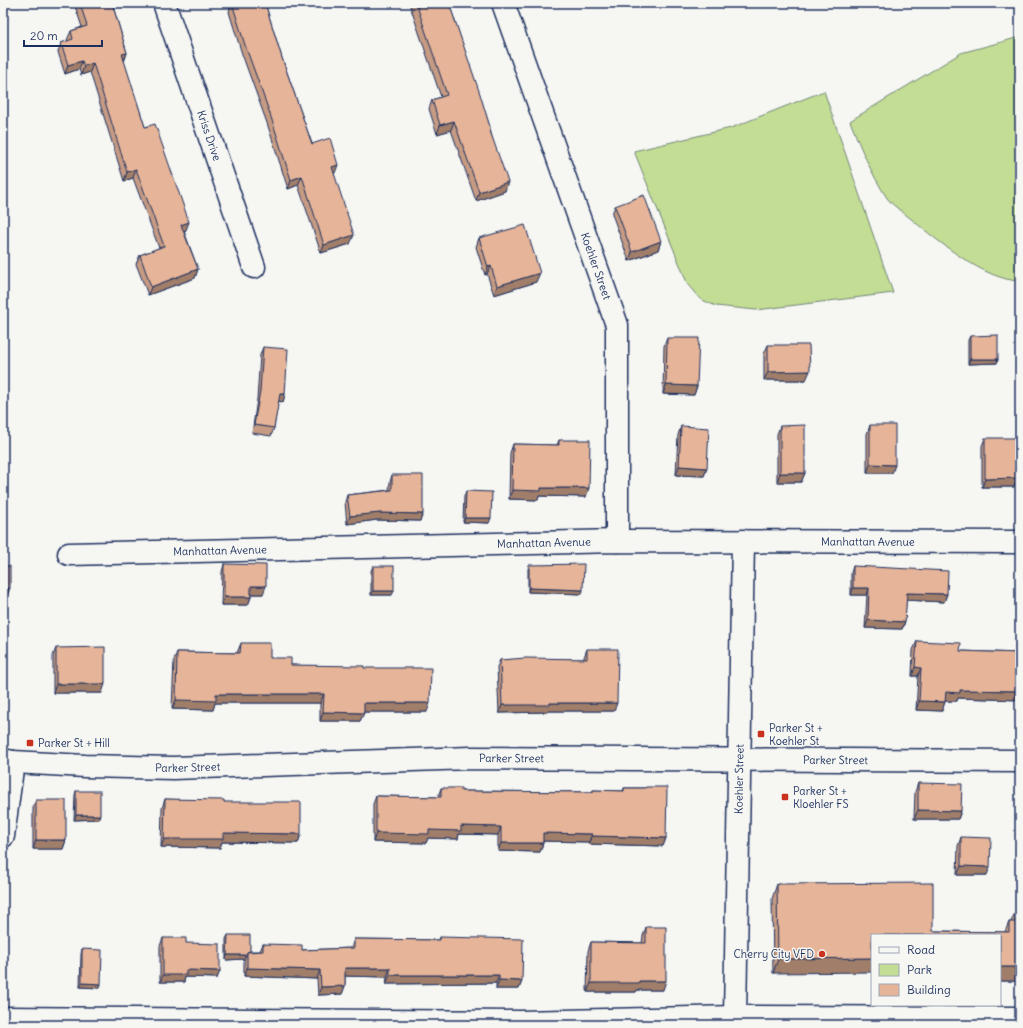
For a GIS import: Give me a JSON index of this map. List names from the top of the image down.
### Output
{
  "streets": {
    "street": [
      "Kriss Drive",
      "Koehler Street",
      "Manhattan Avenue",
      "Parker Street"
    ]
  },
  "crossings": [
    ["Koehler Street", "Manhattan Avenue"],
    ["Koehler Street", "Parker Street"]
  ],
  "places": {
    "transit": ["Parker St + Koehler St", "Parker St + Hill", "Parker St + Kloehler FS"],
    "other": ["Cherry City VFD"]
  },
  "legend": ["Road", "Park", "Building"],
  "scale_bar": "20 m"
}
